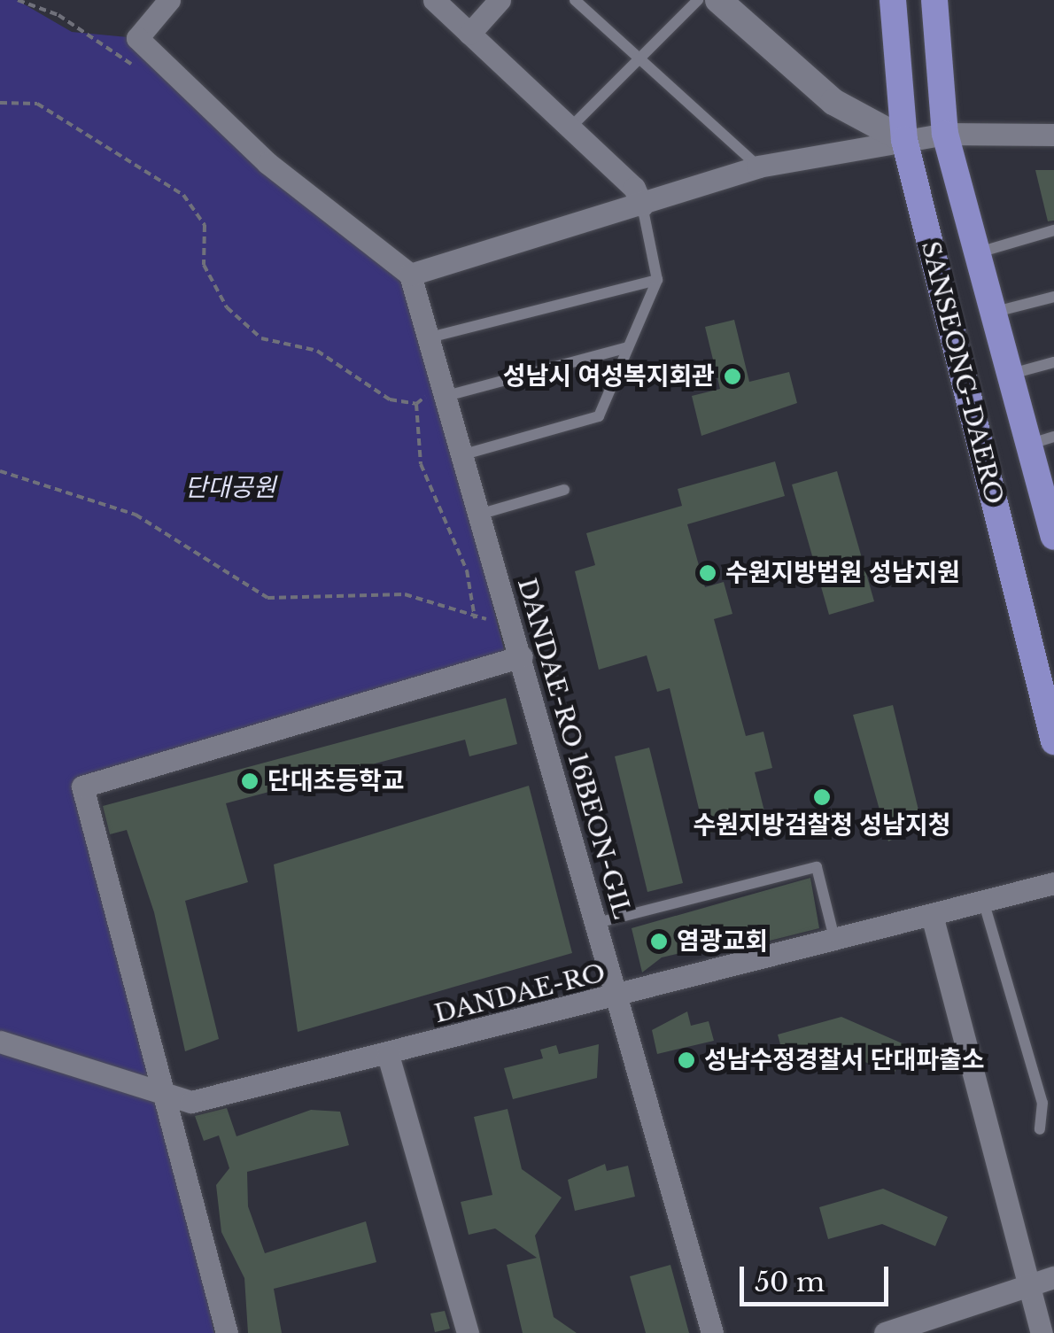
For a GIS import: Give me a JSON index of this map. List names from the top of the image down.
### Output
{
  "streets": {
    "main road": ["SANSEONG-DAERO"],
    "street": ["DANDAE-RO 16BEON-GIL", "DANDAE-RO"]
  },
  "crossings": [
    ["DANDAE-RO 16BEON-GIL", "DANDAE-RO"]
  ],
  "parks": ["단대공원"],
  "places": [
    "성남시 여성복지회관",
    "수원지방법원 성남지원",
    "단대초등학교",
    "수원지방검찰청 성남지청",
    "염광교회",
    "성남수정경찰서 단대파출소"
  ],
  "scale_bar": "50 m"
}
